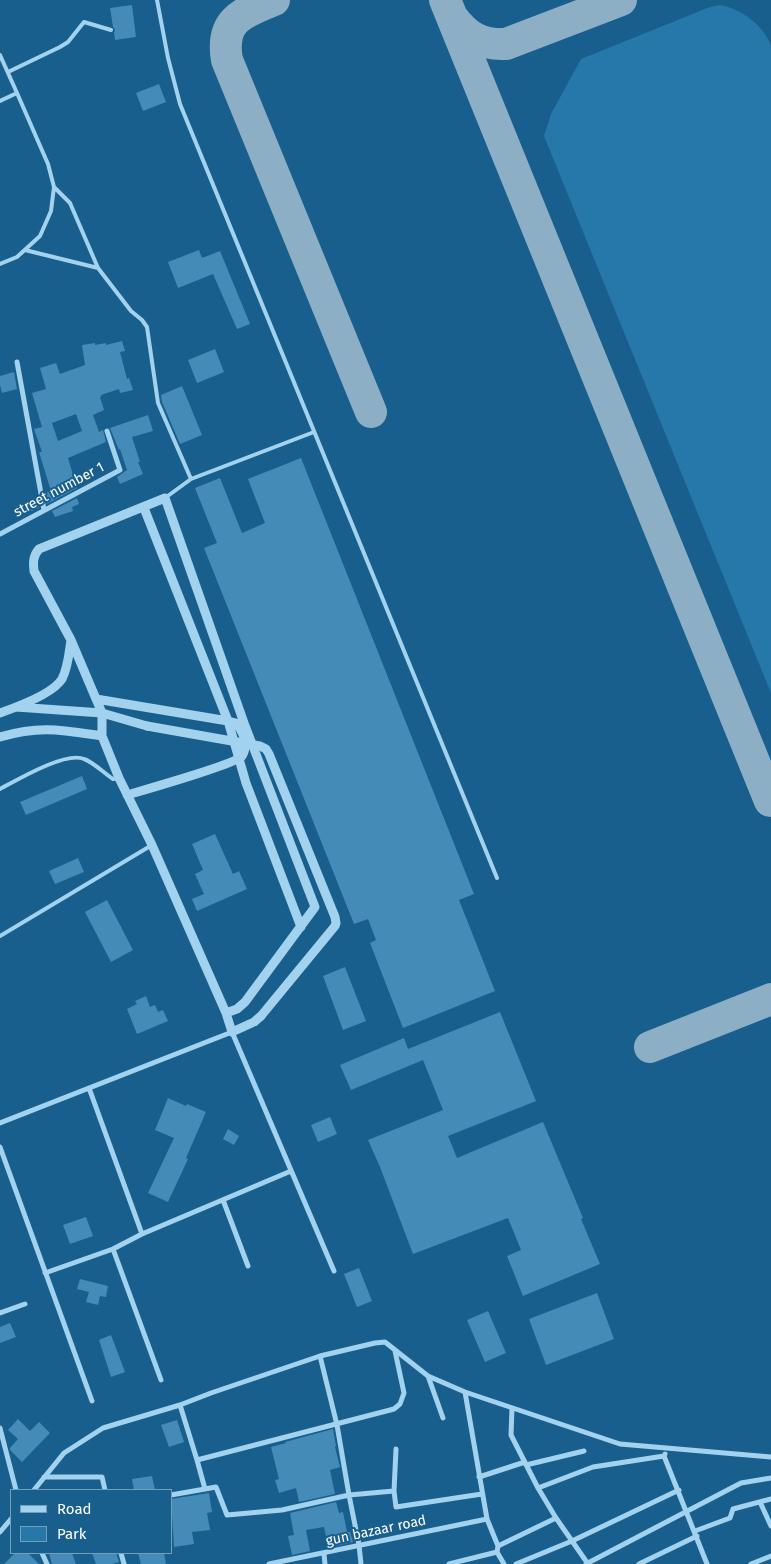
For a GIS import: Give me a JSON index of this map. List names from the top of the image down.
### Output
{
  "streets": {
    "street": ["street number 1", "gun bazaar road"]
  },
  "legend": ["Road", "Park"]
}
